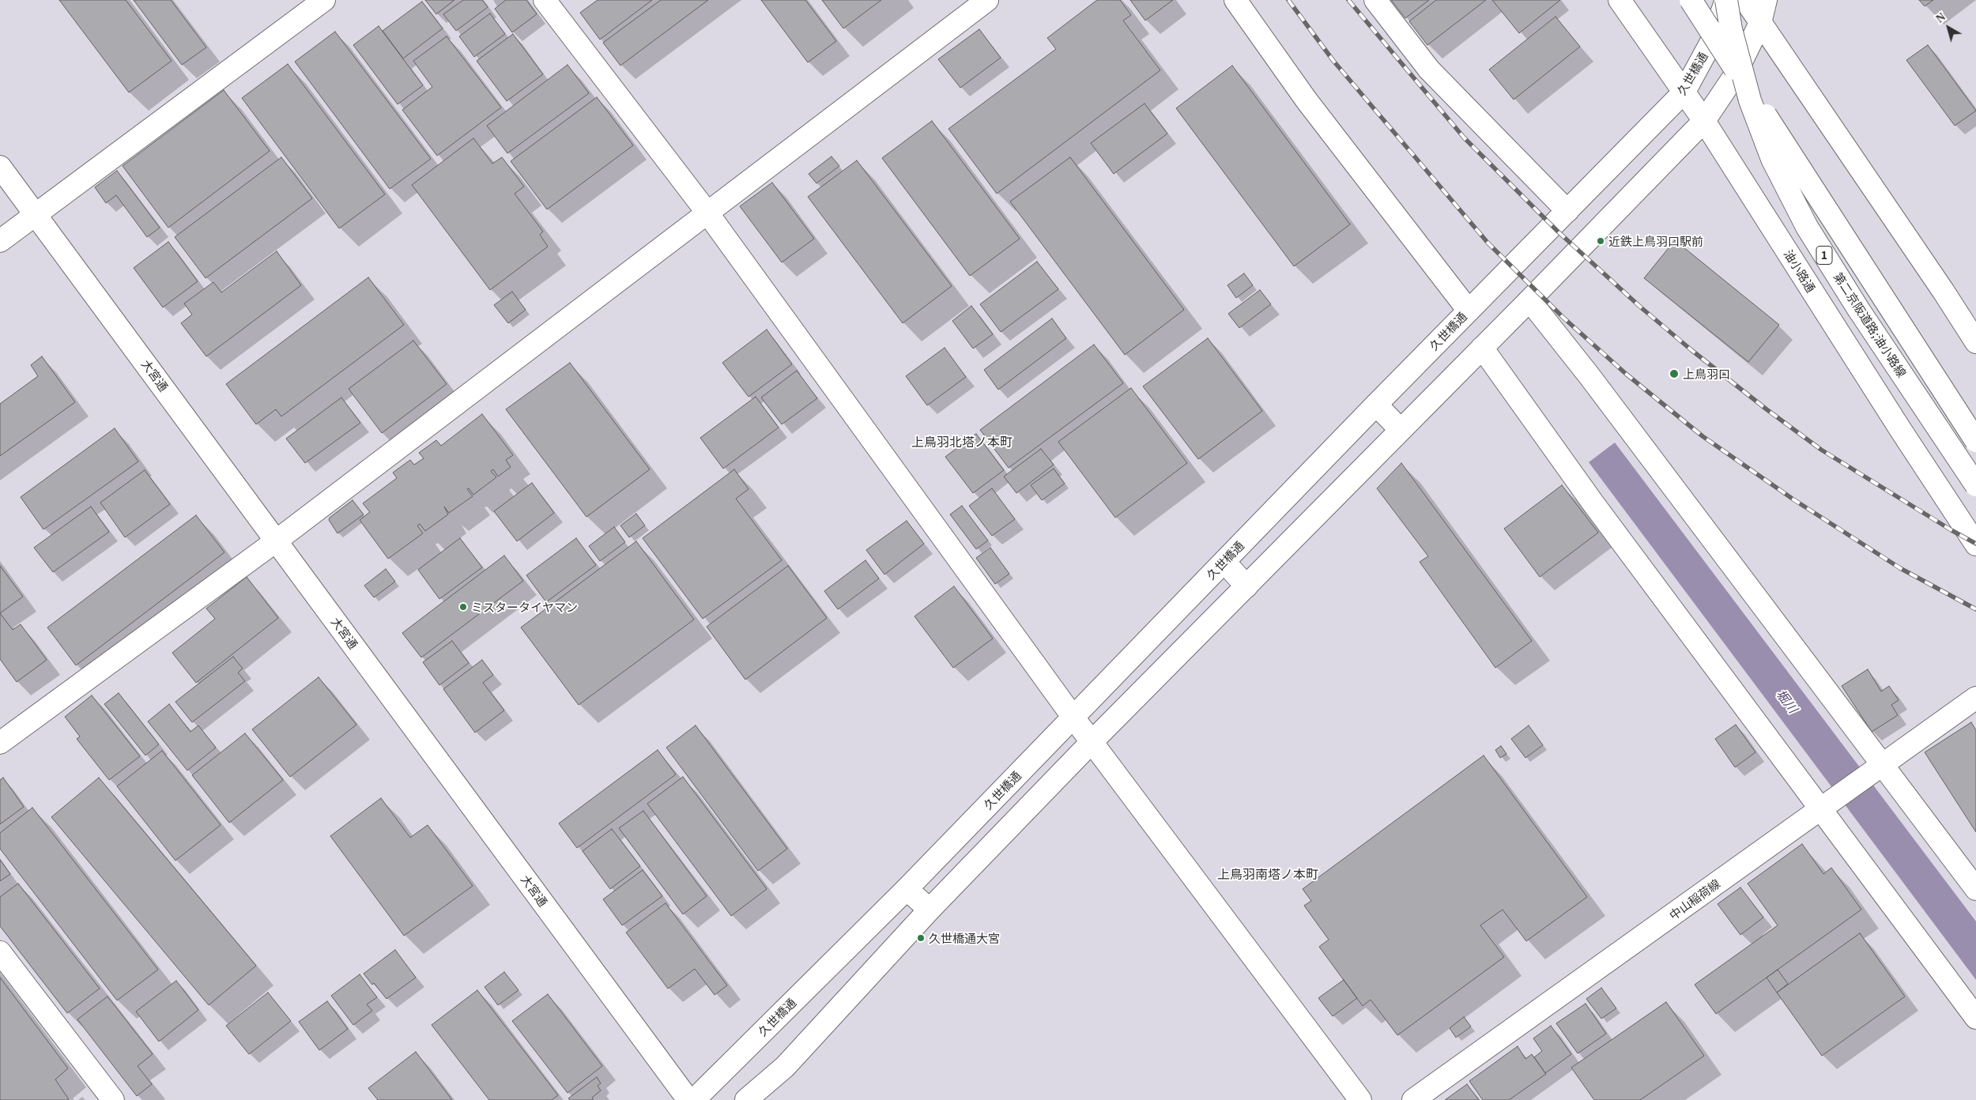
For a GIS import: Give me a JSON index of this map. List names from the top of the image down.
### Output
{
  "streets": {
    "main road": [
      "久世橋通",
      "1",
      "油小路通",
      "第二京阪道路;油小路線",
      "大宮通",
      "中山稲荷線"
    ]
  },
  "crossings": [
    ["久世橋通", "油小路通"],
    ["久世橋通", "第二京阪道路;油小路線"]
  ],
  "districts": ["上鳥羽北塔ノ本町", "上鳥羽南塔ノ本町"],
  "water": ["堀川"],
  "places": [
    "近鉄上鳥羽口駅前",
    "上鳥羽口",
    "ミスタータイヤマン",
    "久世橋通大宮"
  ],
  "north": "top left"
}
